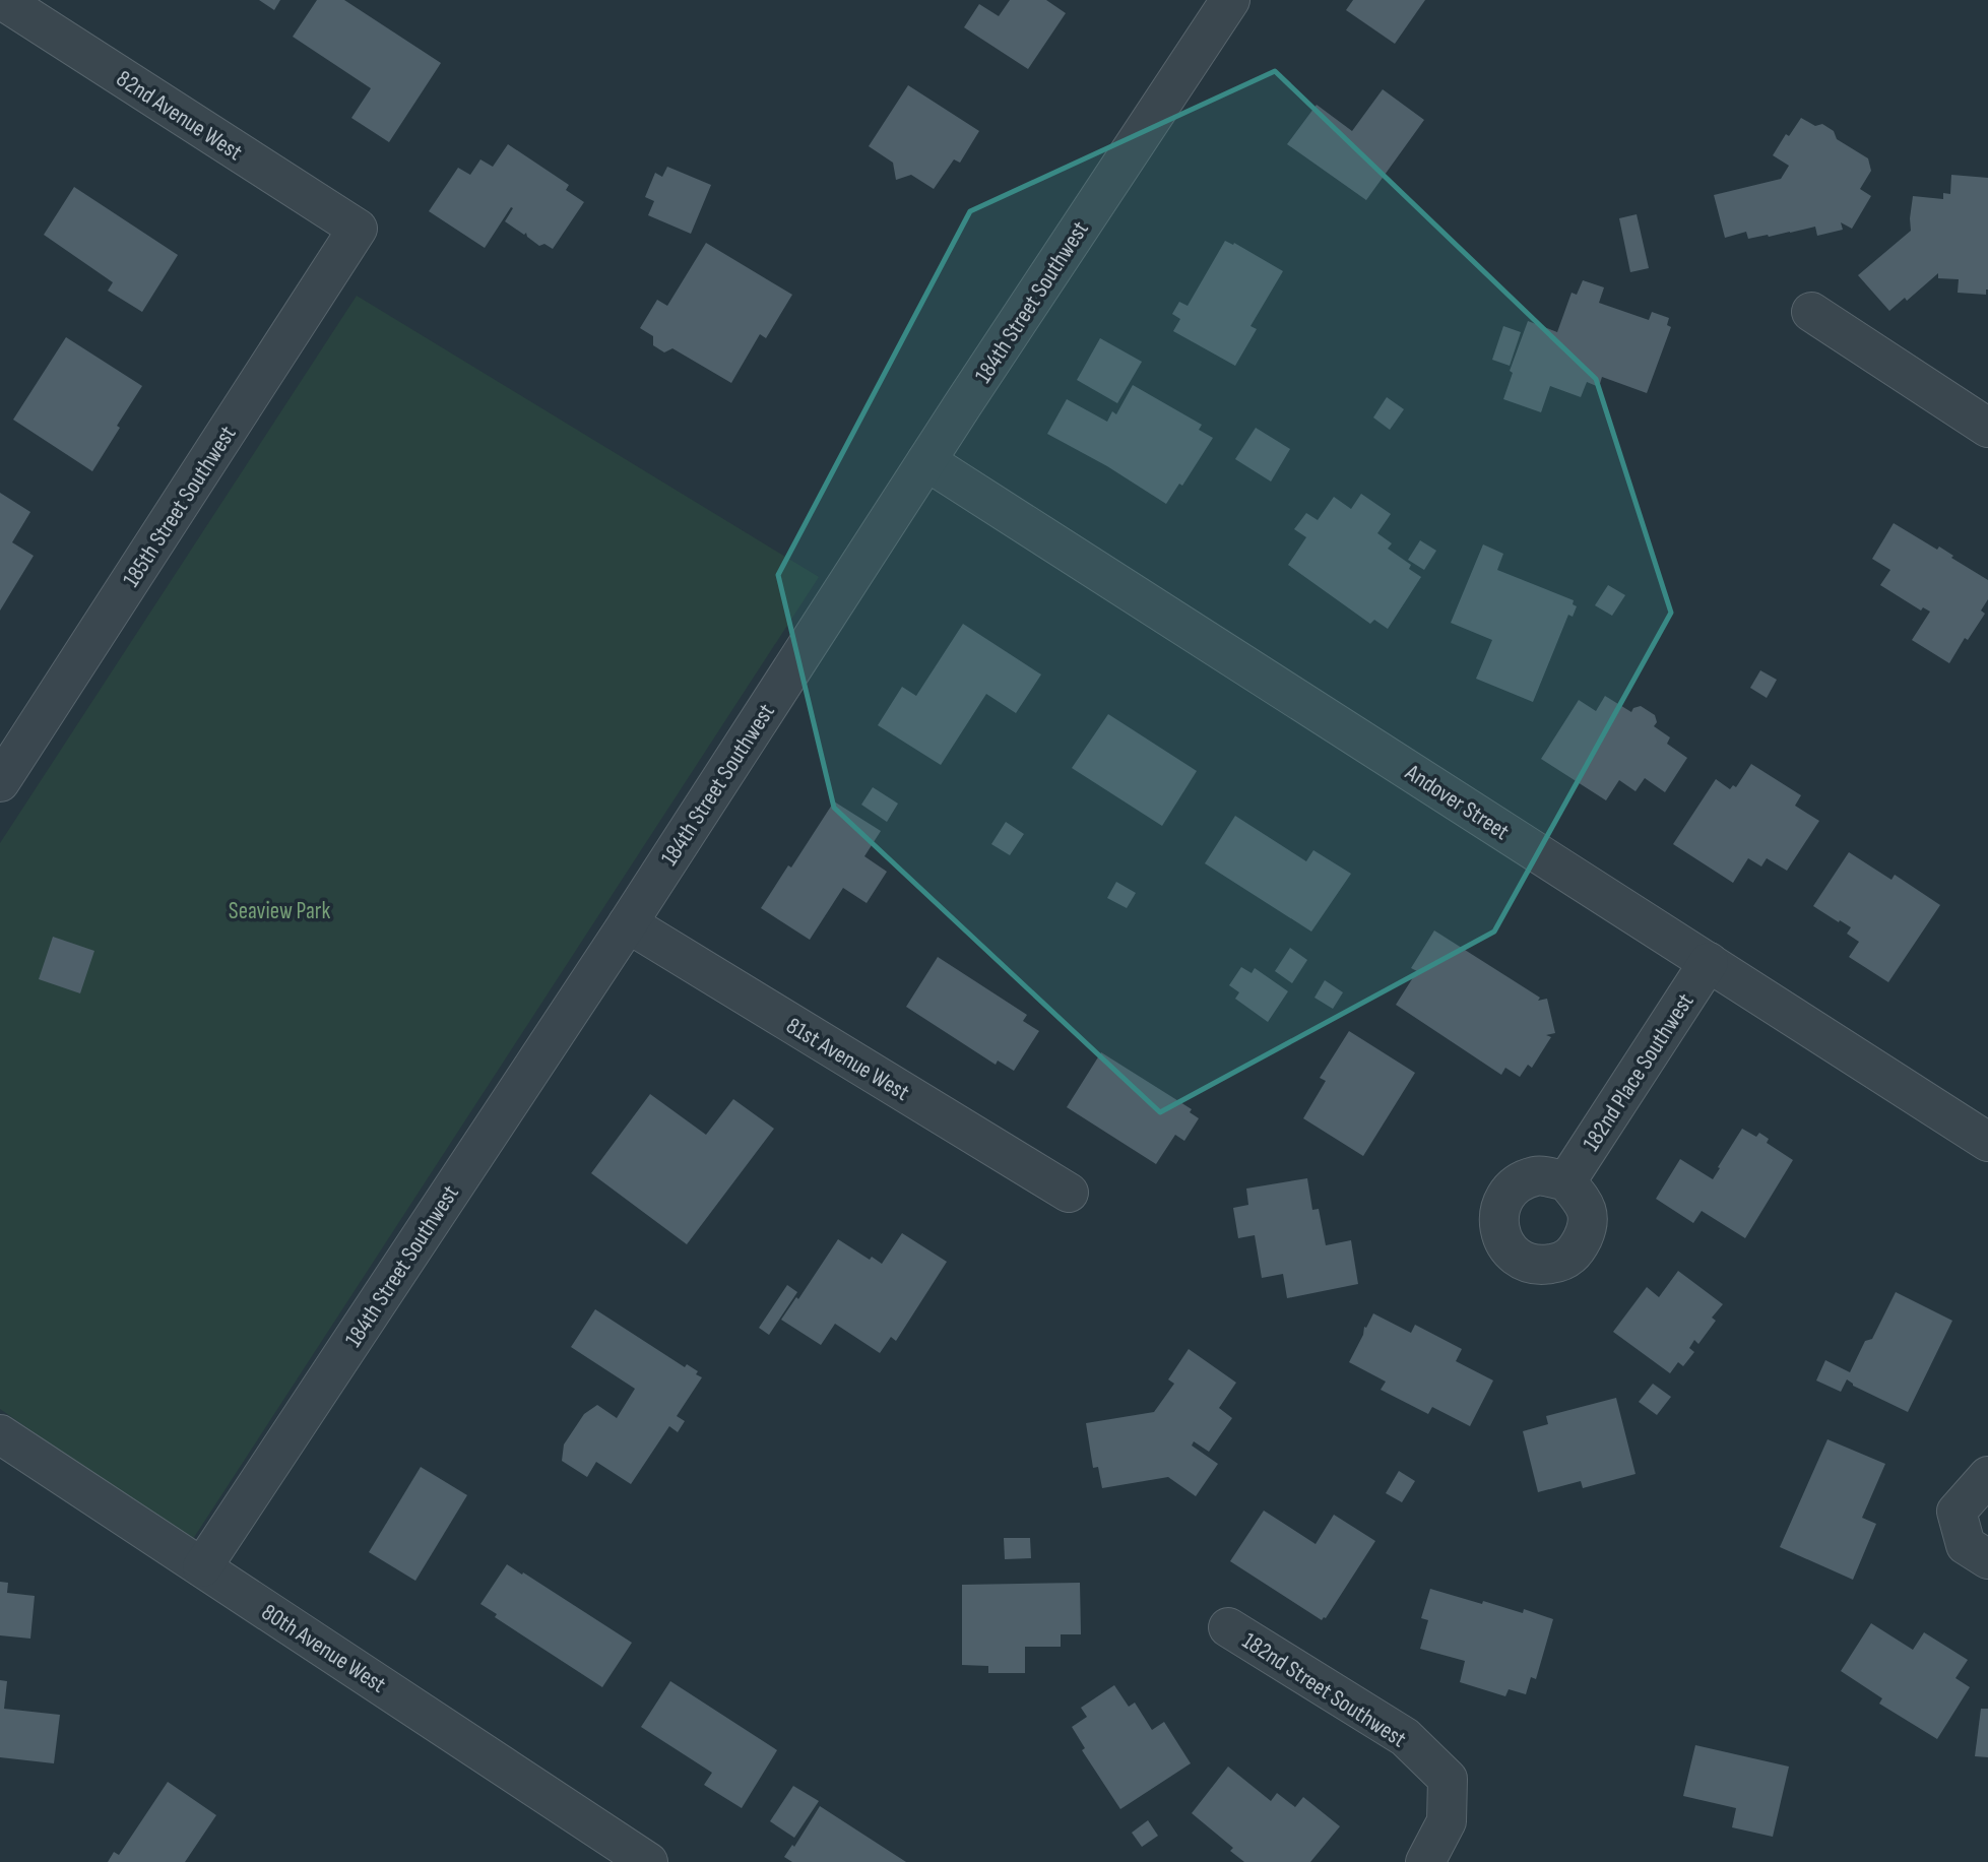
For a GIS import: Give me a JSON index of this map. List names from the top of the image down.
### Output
{
  "streets": {
    "street": [
      "82nd Avenue West",
      "184th Street Southwest",
      "185th Street Southwest",
      "Andover Street",
      "81st Avenue West",
      "182nd Place Southwest",
      "80th Avenue West",
      "182nd Street Southwest"
    ]
  },
  "crossings": [
    ["82nd Avenue West", "185th Street Southwest"],
    ["184th Street Southwest", "Andover Street"],
    ["184th Street Southwest", "81st Avenue West"],
    ["184th Street Southwest", "80th Avenue West"],
    ["Andover Street", "182nd Place Southwest"]
  ],
  "parks": ["Seaview Park"]
}
